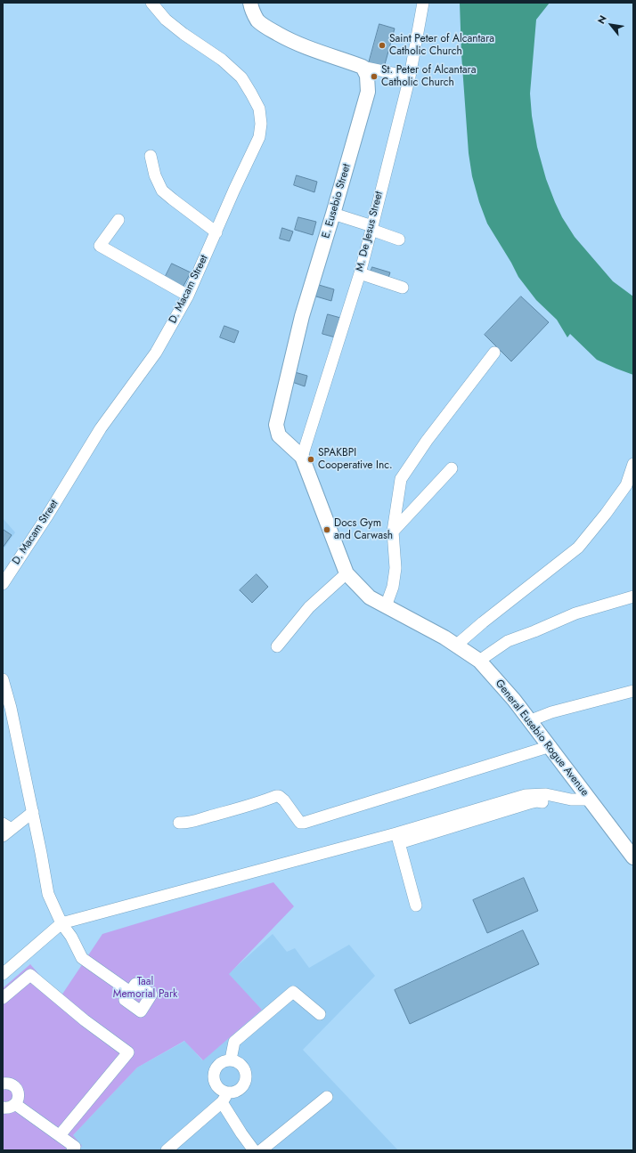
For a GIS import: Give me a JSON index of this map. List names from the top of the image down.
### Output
{
  "streets": {
    "main road": ["E. Eusebio Street", "General Eusebio Rogue Avenue"],
    "street": ["M. De Jesus Street", "D. Macam Street"]
  },
  "crossings": [
    ["E. Eusebio Street", "M. De Jesus Street"],
    ["E. Eusebio Street", "General Eusebio Rogue Avenue"],
    ["M. De Jesus Street", "General Eusebio Rogue Avenue"]
  ],
  "parks": ["Taal Memorial Park"],
  "places": [
    "Saint Peter of Alcantara Catholic Church",
    "St. Peter of Alcantara Catholic Church",
    "SPAKBPI Cooperative Inc.",
    "Docs Gym and Carwash"
  ],
  "north": "top left"
}
